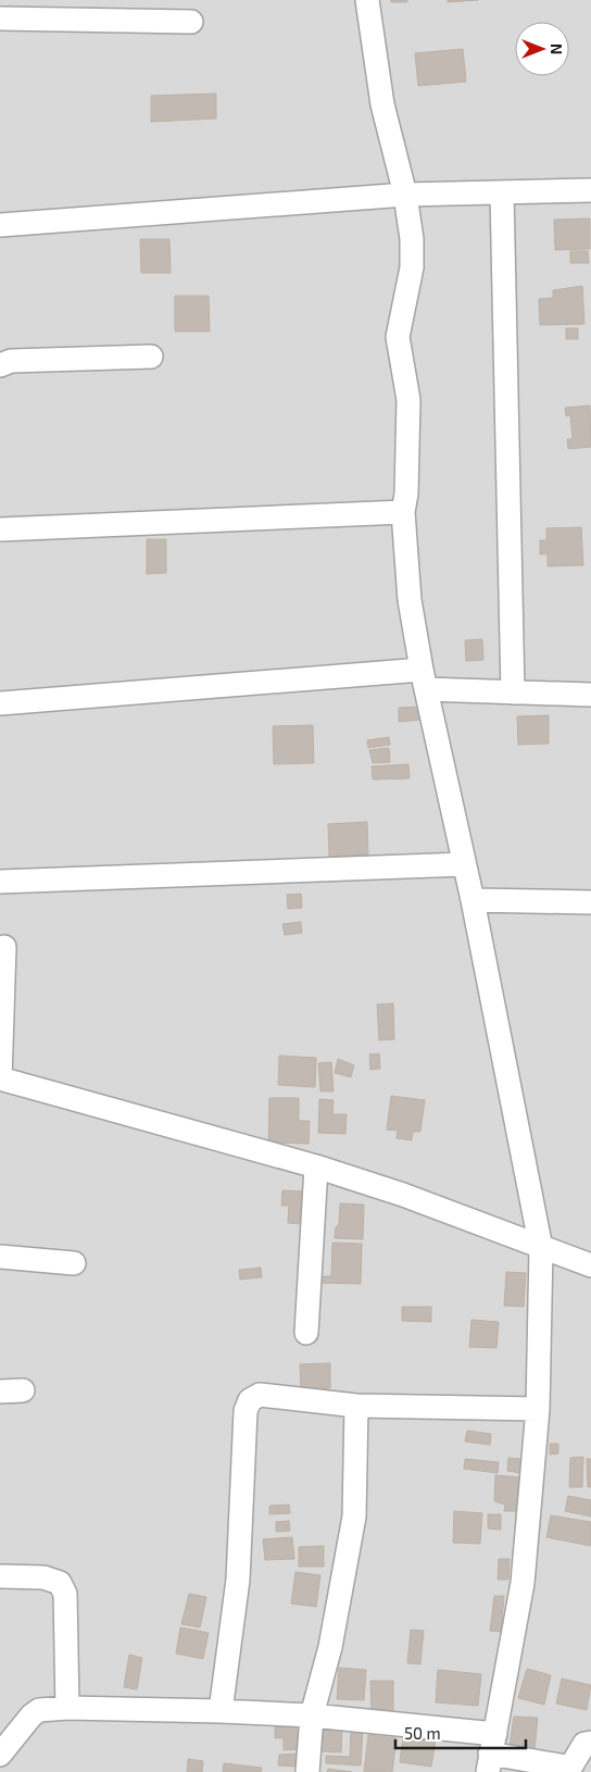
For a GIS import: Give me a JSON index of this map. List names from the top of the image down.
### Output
{
  "scale_bar": "50 m",
  "north": "right"
}
